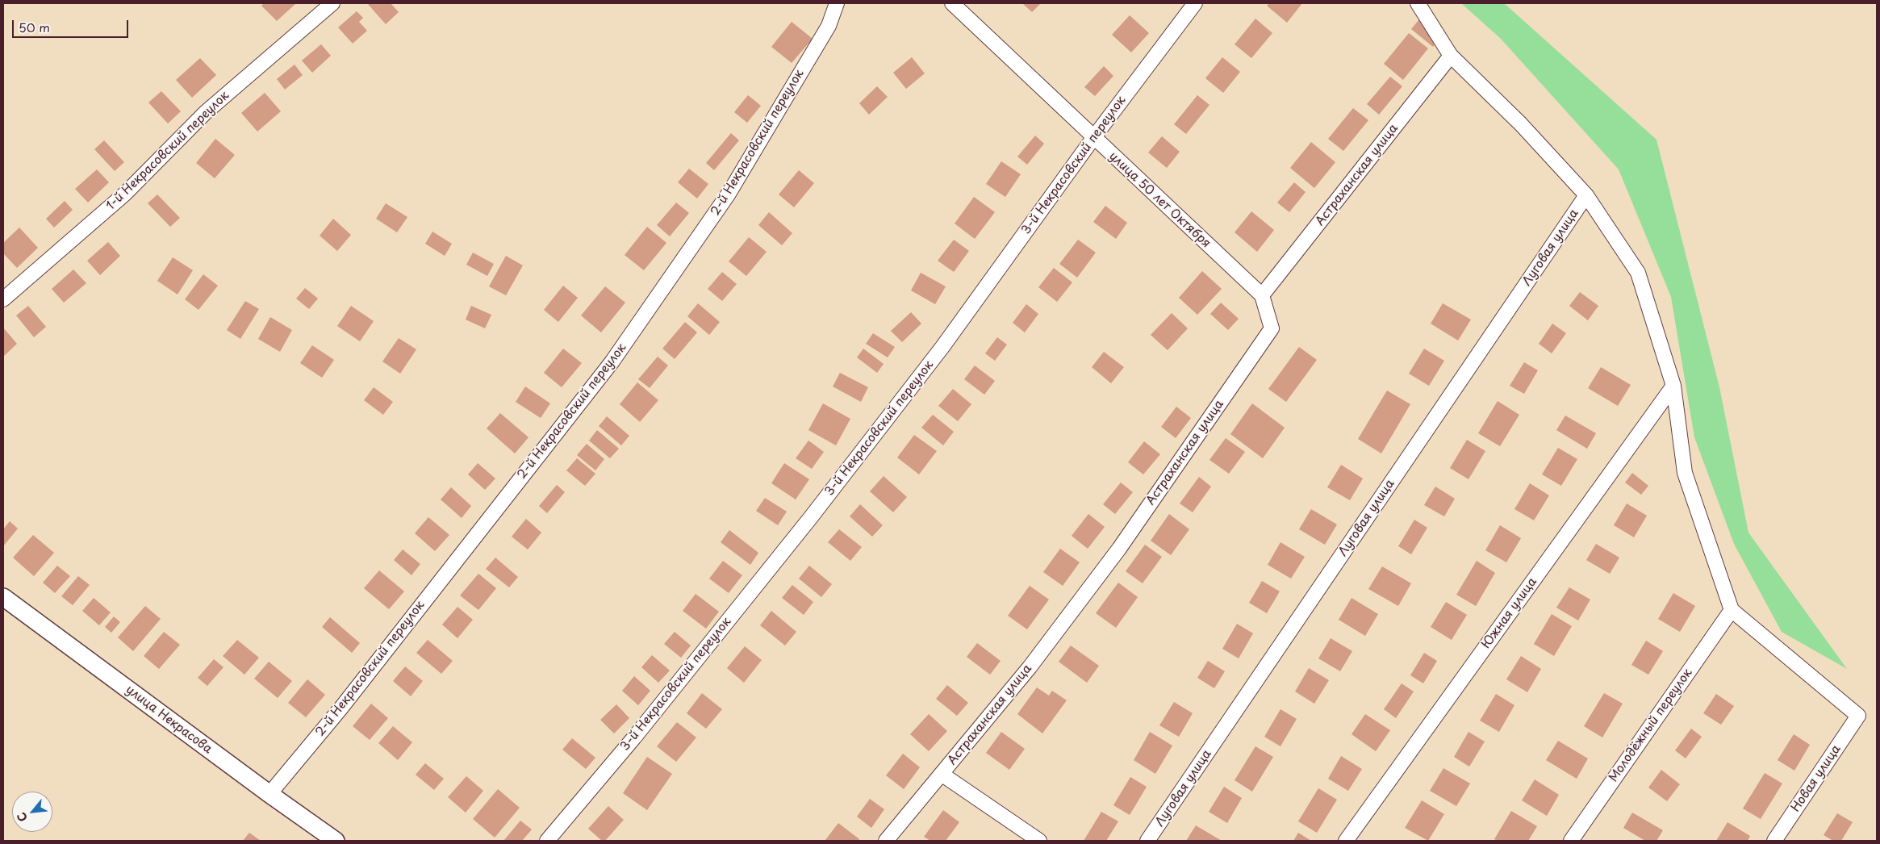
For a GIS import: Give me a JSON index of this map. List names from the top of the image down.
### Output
{
  "streets": {
    "street": [
      "2-й Некрасовский переулок",
      "1-й Некрасовский переулок",
      "3-й Некрасовский переулок",
      "Астраханская улица",
      "улица 50 лет Октября",
      "Луговая улица",
      "Южная улица",
      "улица Некрасова",
      "Молодёжный переулок",
      "Новая улица"
    ]
  },
  "crossings": [
    ["2-й Некрасовский переулок", "улица Некрасова"],
    ["3-й Некрасовский переулок", "улица 50 лет Октября"],
    ["Астраханская улица", "улица 50 лет Октября"],
    ["Молодёжный переулок", "Новая улица"]
  ],
  "scale_bar": "50 m",
  "north": "bottom left"
}
